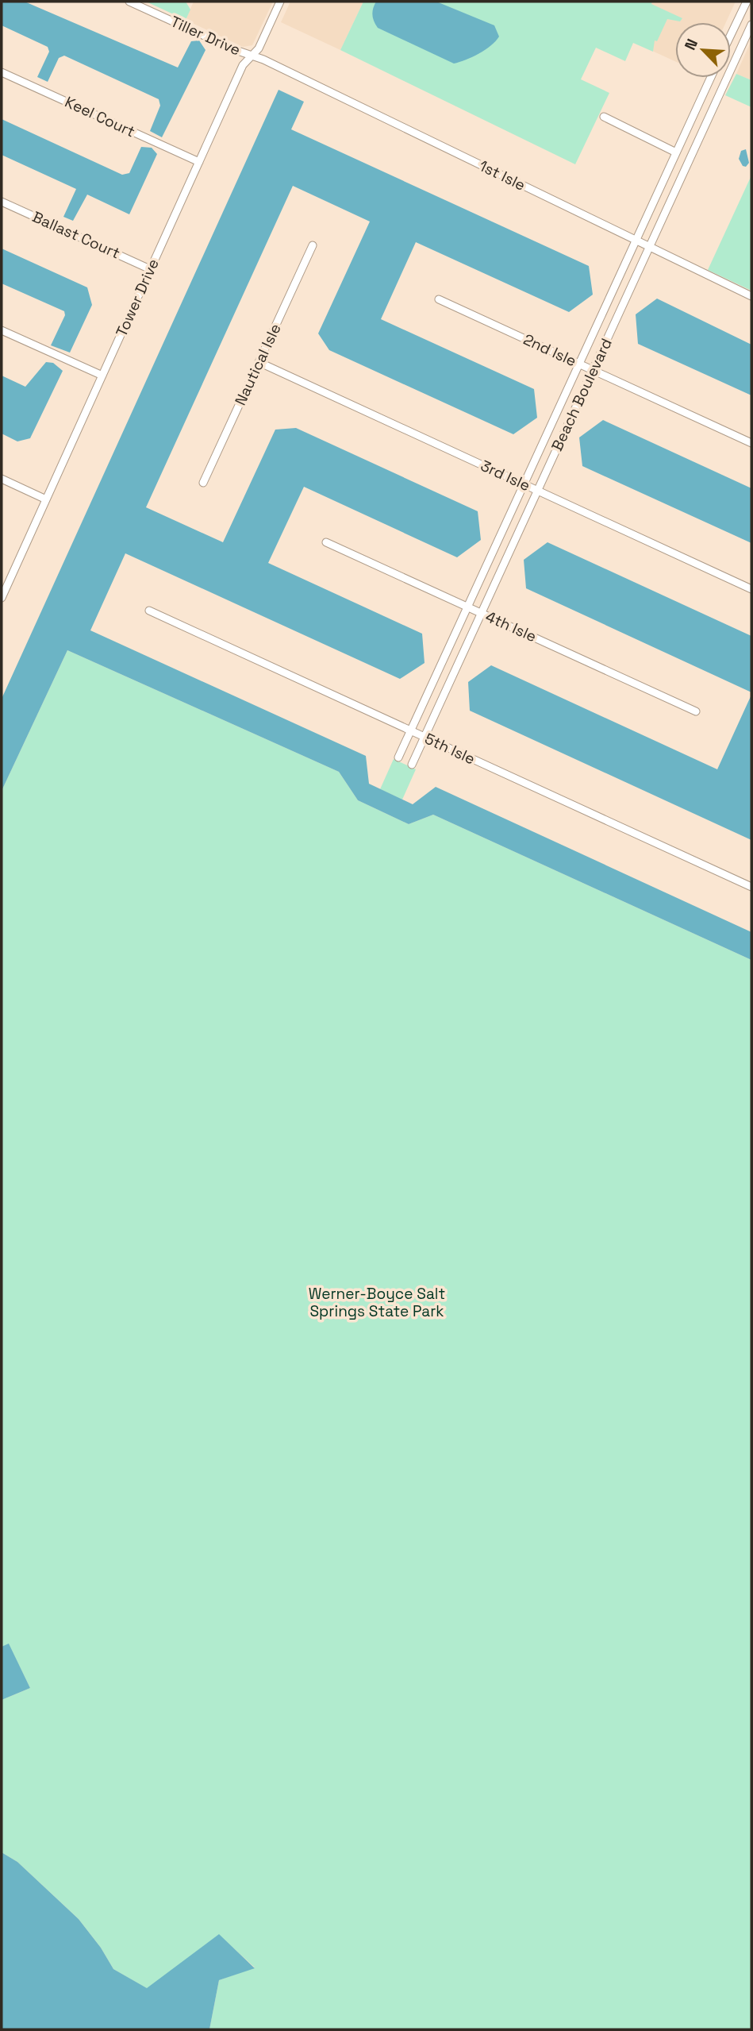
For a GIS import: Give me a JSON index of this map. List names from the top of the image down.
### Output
{
  "streets": {
    "street": [
      "Tiller Drive",
      "Keel Court",
      "1st Isle",
      "Ballast Court",
      "Tower Drive",
      "2nd Isle",
      "Nautical Isle",
      "Beach Boulevard",
      "3rd Isle",
      "4th Isle",
      "5th Isle"
    ]
  },
  "crossings": [
    ["Tiller Drive", "1st Isle"],
    ["Tiller Drive", "Tower Drive"],
    ["Keel Court", "Tower Drive"],
    ["1st Isle", "Tower Drive"],
    ["1st Isle", "Beach Boulevard"],
    ["Ballast Court", "Tower Drive"],
    ["2nd Isle", "Beach Boulevard"],
    ["Nautical Isle", "3rd Isle"],
    ["Beach Boulevard", "3rd Isle"],
    ["Beach Boulevard", "4th Isle"],
    ["Beach Boulevard", "5th Isle"]
  ],
  "parks": ["Werner-Boyce Salt Springs State Park"],
  "north": "top left"
}
